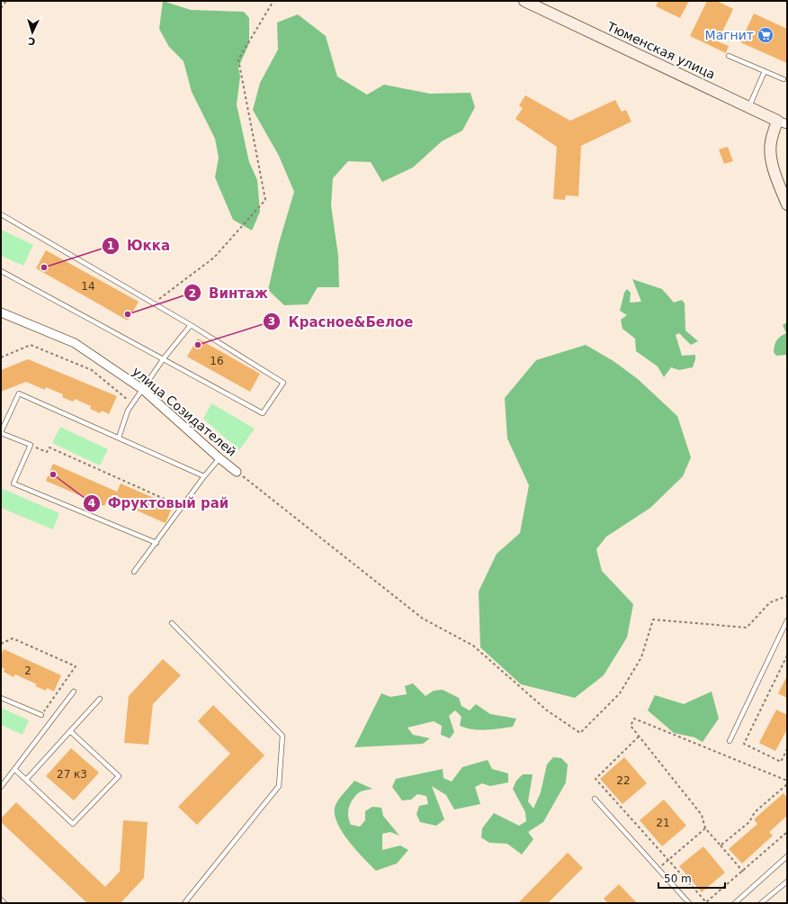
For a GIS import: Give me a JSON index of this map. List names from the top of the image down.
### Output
{
  "streets": {
    "street": ["Тюменская улица", "улица Созидателей"]
  },
  "places": {
    "supermarket": ["Магнит"],
    "other": [
      "Юкка",
      "Винтаж",
      "Красное&Белое",
      "Фруктовый рай"
    ]
  },
  "house_numbers": [
    "14",
    "16",
    "2",
    "27 к3",
    "22",
    "21"
  ],
  "scale_bar": "50 m",
  "north": "bottom"
}
